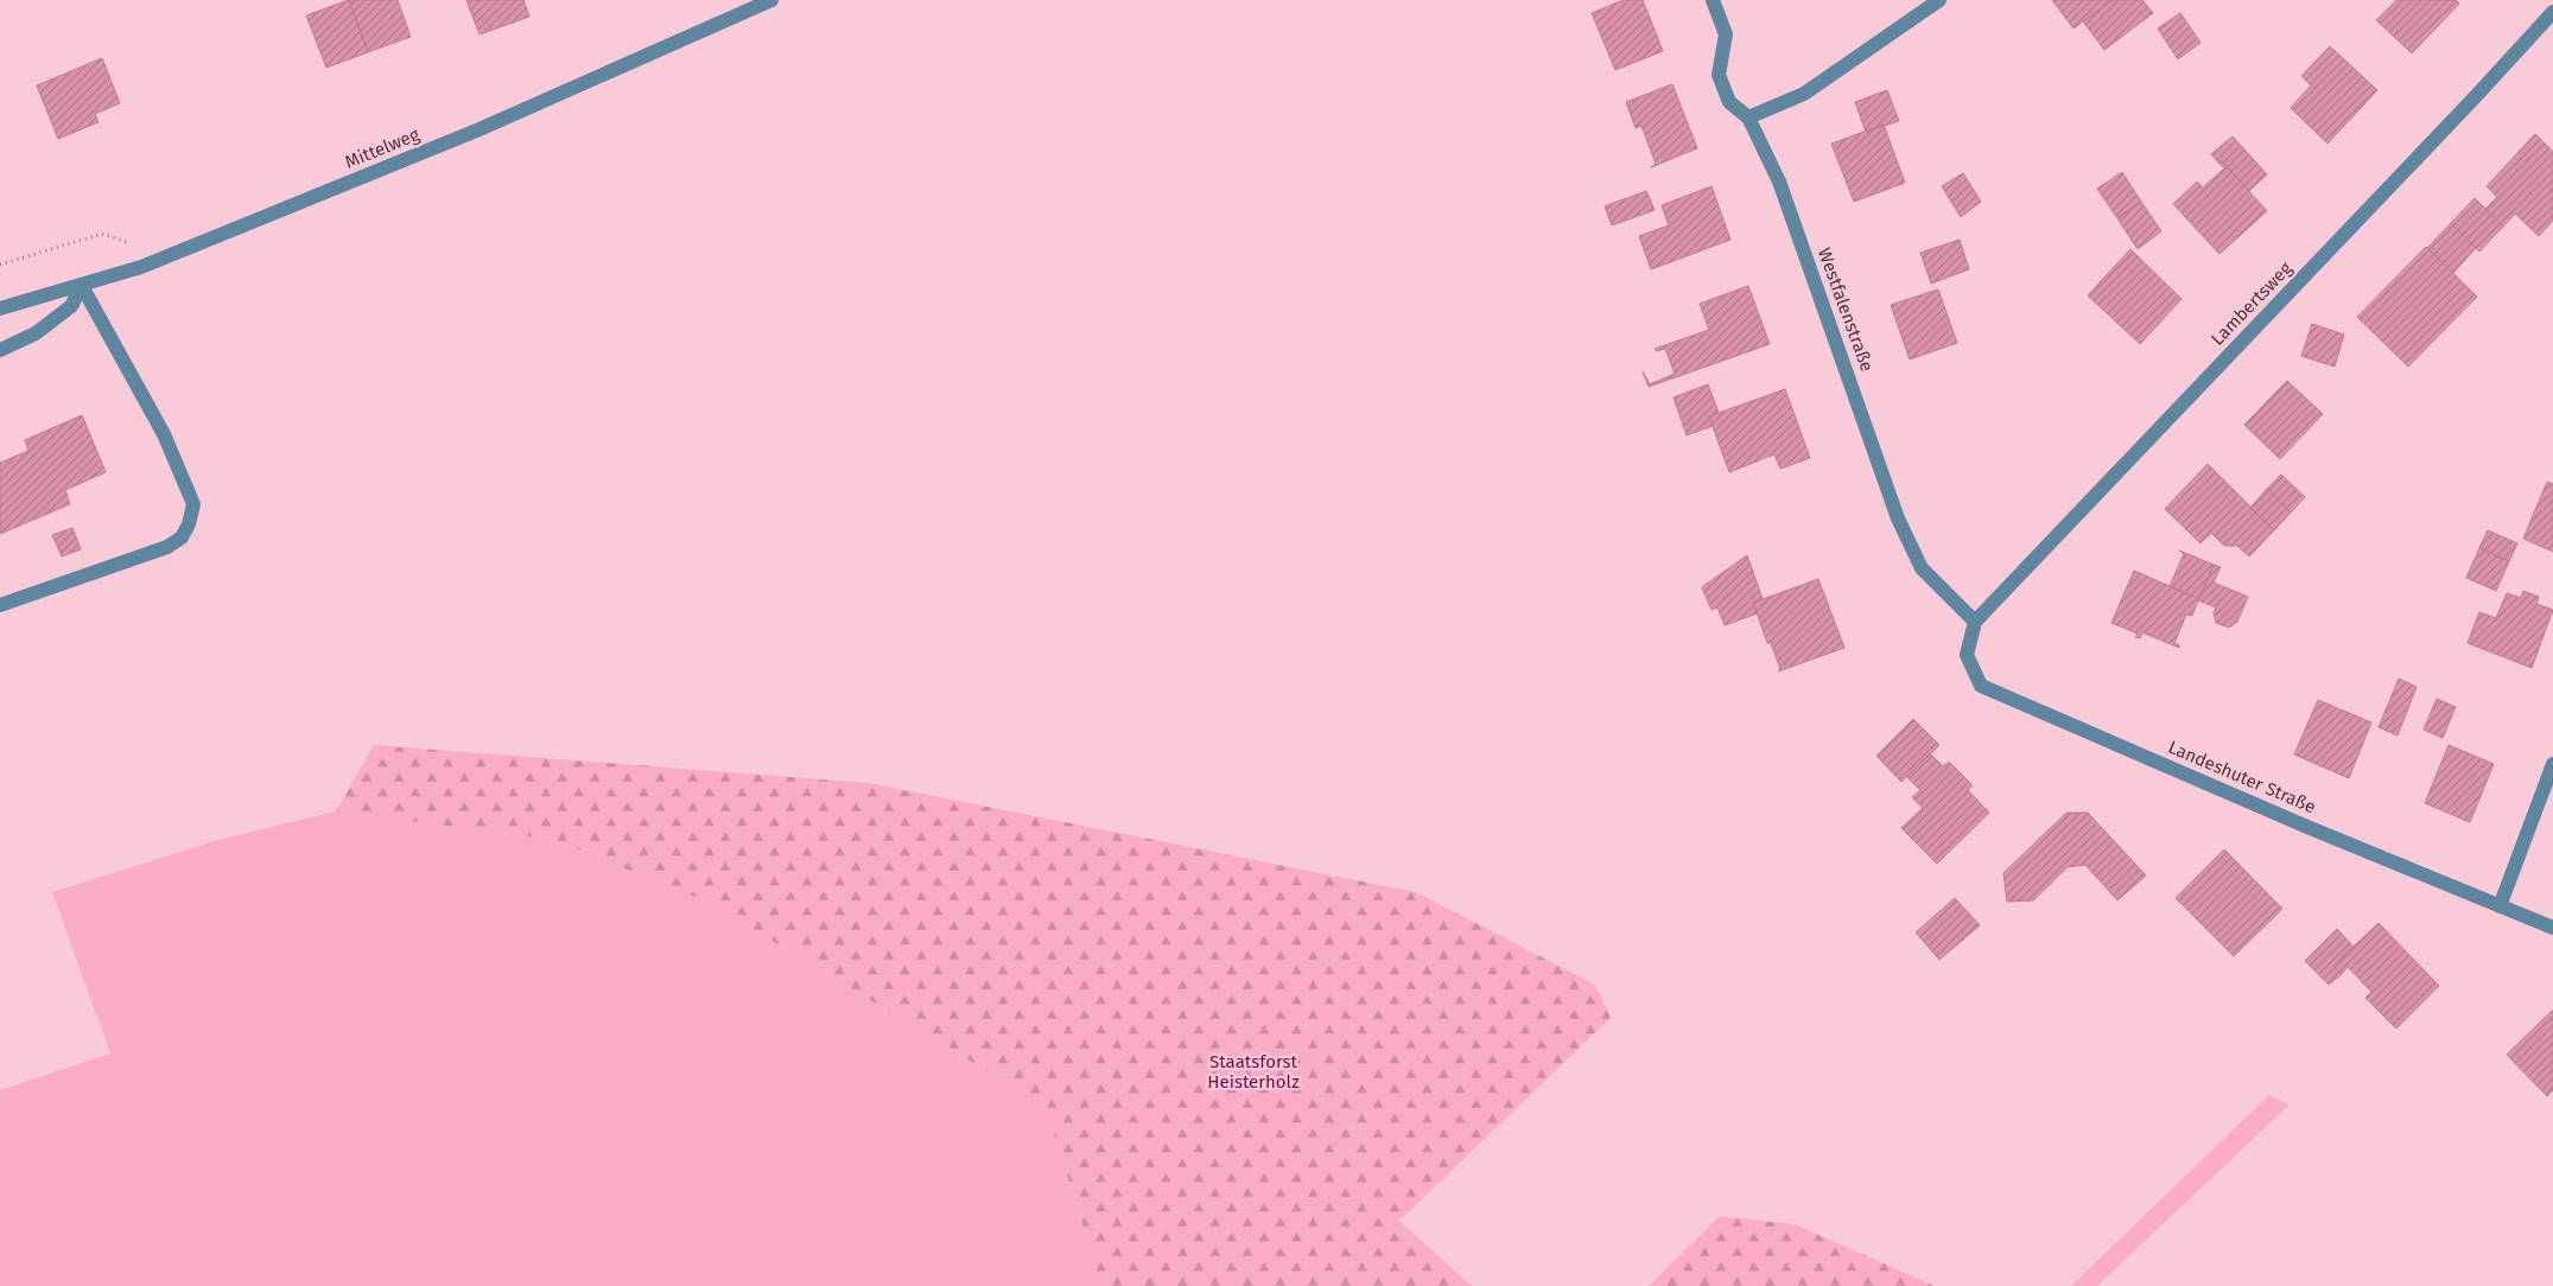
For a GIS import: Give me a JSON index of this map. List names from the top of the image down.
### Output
{
  "streets": {
    "street": [
      "Mittelweg",
      "Lambertsweg",
      "Westfalenstraße",
      "Landeshuter Straße"
    ]
  },
  "crossings": [
    ["Lambertsweg", "Westfalenstraße"],
    ["Lambertsweg", "Landeshuter Straße"],
    ["Westfalenstraße", "Landeshuter Straße"]
  ],
  "parks": ["Staatsforst Heisterholz"]
}
